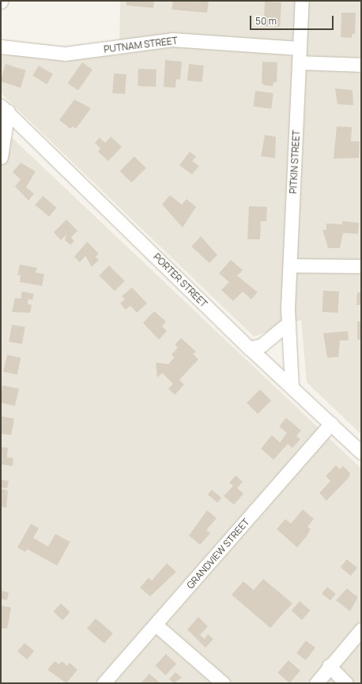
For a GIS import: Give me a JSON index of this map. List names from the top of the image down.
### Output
{
  "streets": {
    "street": [
      "PUTNAM STREET",
      "PITKIN STREET",
      "PORTER STREET",
      "GRANDVIEW STREET"
    ]
  },
  "crossings": [
    ["PUTNAM STREET", "PITKIN STREET"],
    ["PITKIN STREET", "PORTER STREET"],
    ["PORTER STREET", "GRANDVIEW STREET"]
  ],
  "scale_bar": "50 m"
}
